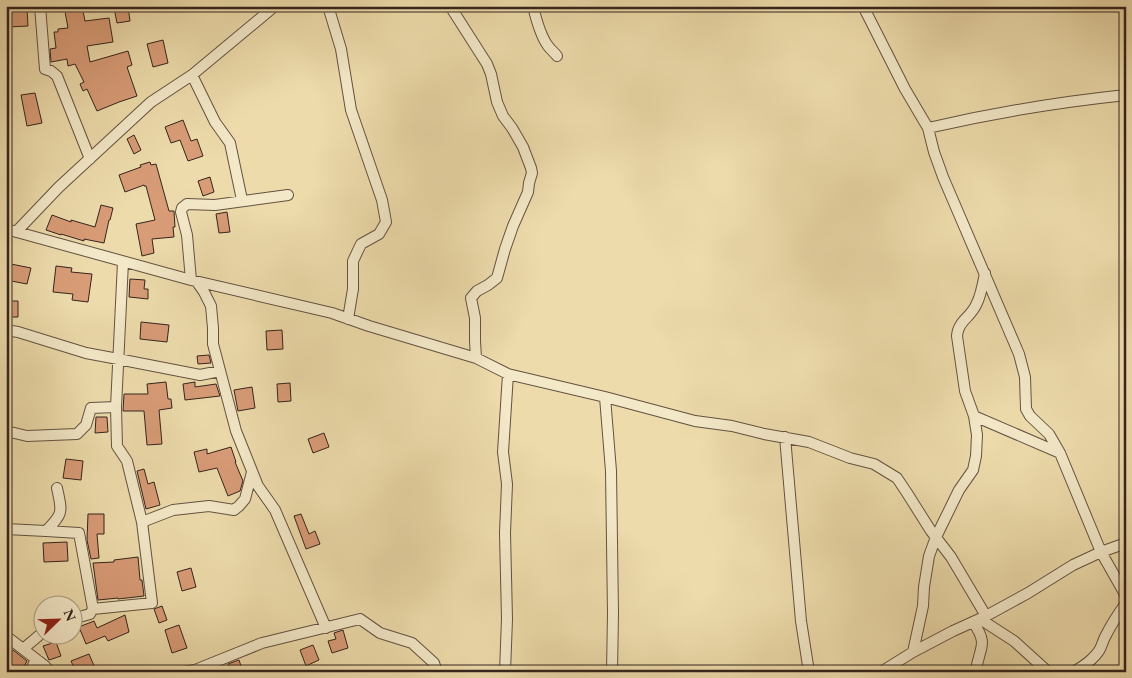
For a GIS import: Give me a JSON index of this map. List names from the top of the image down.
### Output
{
  "north": "top right"
}
